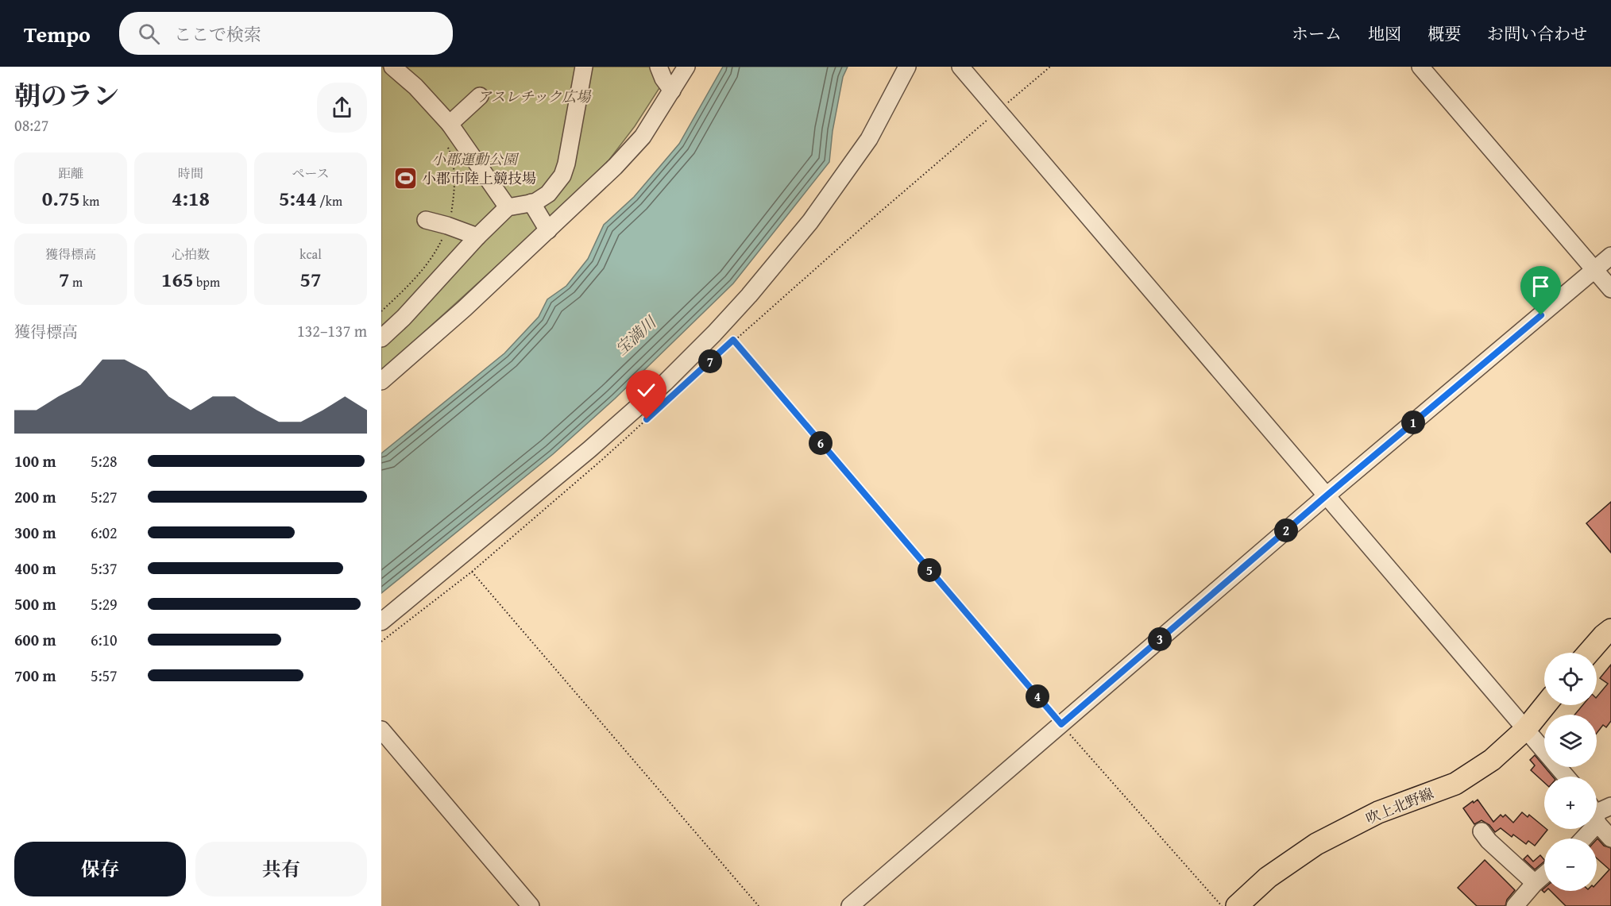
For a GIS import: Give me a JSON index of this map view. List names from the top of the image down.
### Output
{
  "streets": {
    "main road": ["吹上北野線"]
  },
  "water": ["宝満川"],
  "parks": ["アスレチック広場", "小郡運動公園"],
  "places": {
    "sports": ["小郡市陸上競技場"]
  },
  "page": {
    "header": "Tempo",
    "search": "ここで検索",
    "nav": [
      "ホーム",
      "地図",
      "概要",
      "お問い合わせ"
    ],
    "heading": ["朝のラン", "08:27"],
    "stats": [
      ["距離", "0.75 km"],
      ["時間", "4:18"],
      ["ペース", "5:44 /km"],
      ["獲得標高", "7 m"],
      ["心拍数", "165 bpm"],
      ["kcal", "57"]
    ],
    "chart": ["獲得標高", "132–137 m"],
    "pins": [
      "7",
      "1",
      "6",
      "2",
      "5",
      "3",
      "4"
    ],
    "list": [
      {
        "name": "100 m",
        "note": "5:28"
      },
      {
        "name": "200 m",
        "note": "5:27"
      },
      {
        "name": "300 m",
        "note": "6:02"
      },
      {
        "name": "400 m",
        "note": "5:37"
      },
      {
        "name": "500 m",
        "note": "5:29"
      },
      {
        "name": "600 m",
        "note": "6:10"
      },
      {
        "name": "700 m",
        "note": "5:57"
      }
    ],
    "map_buttons": ["+", "−"],
    "buttons": ["保存", "共有"]
  }
}
